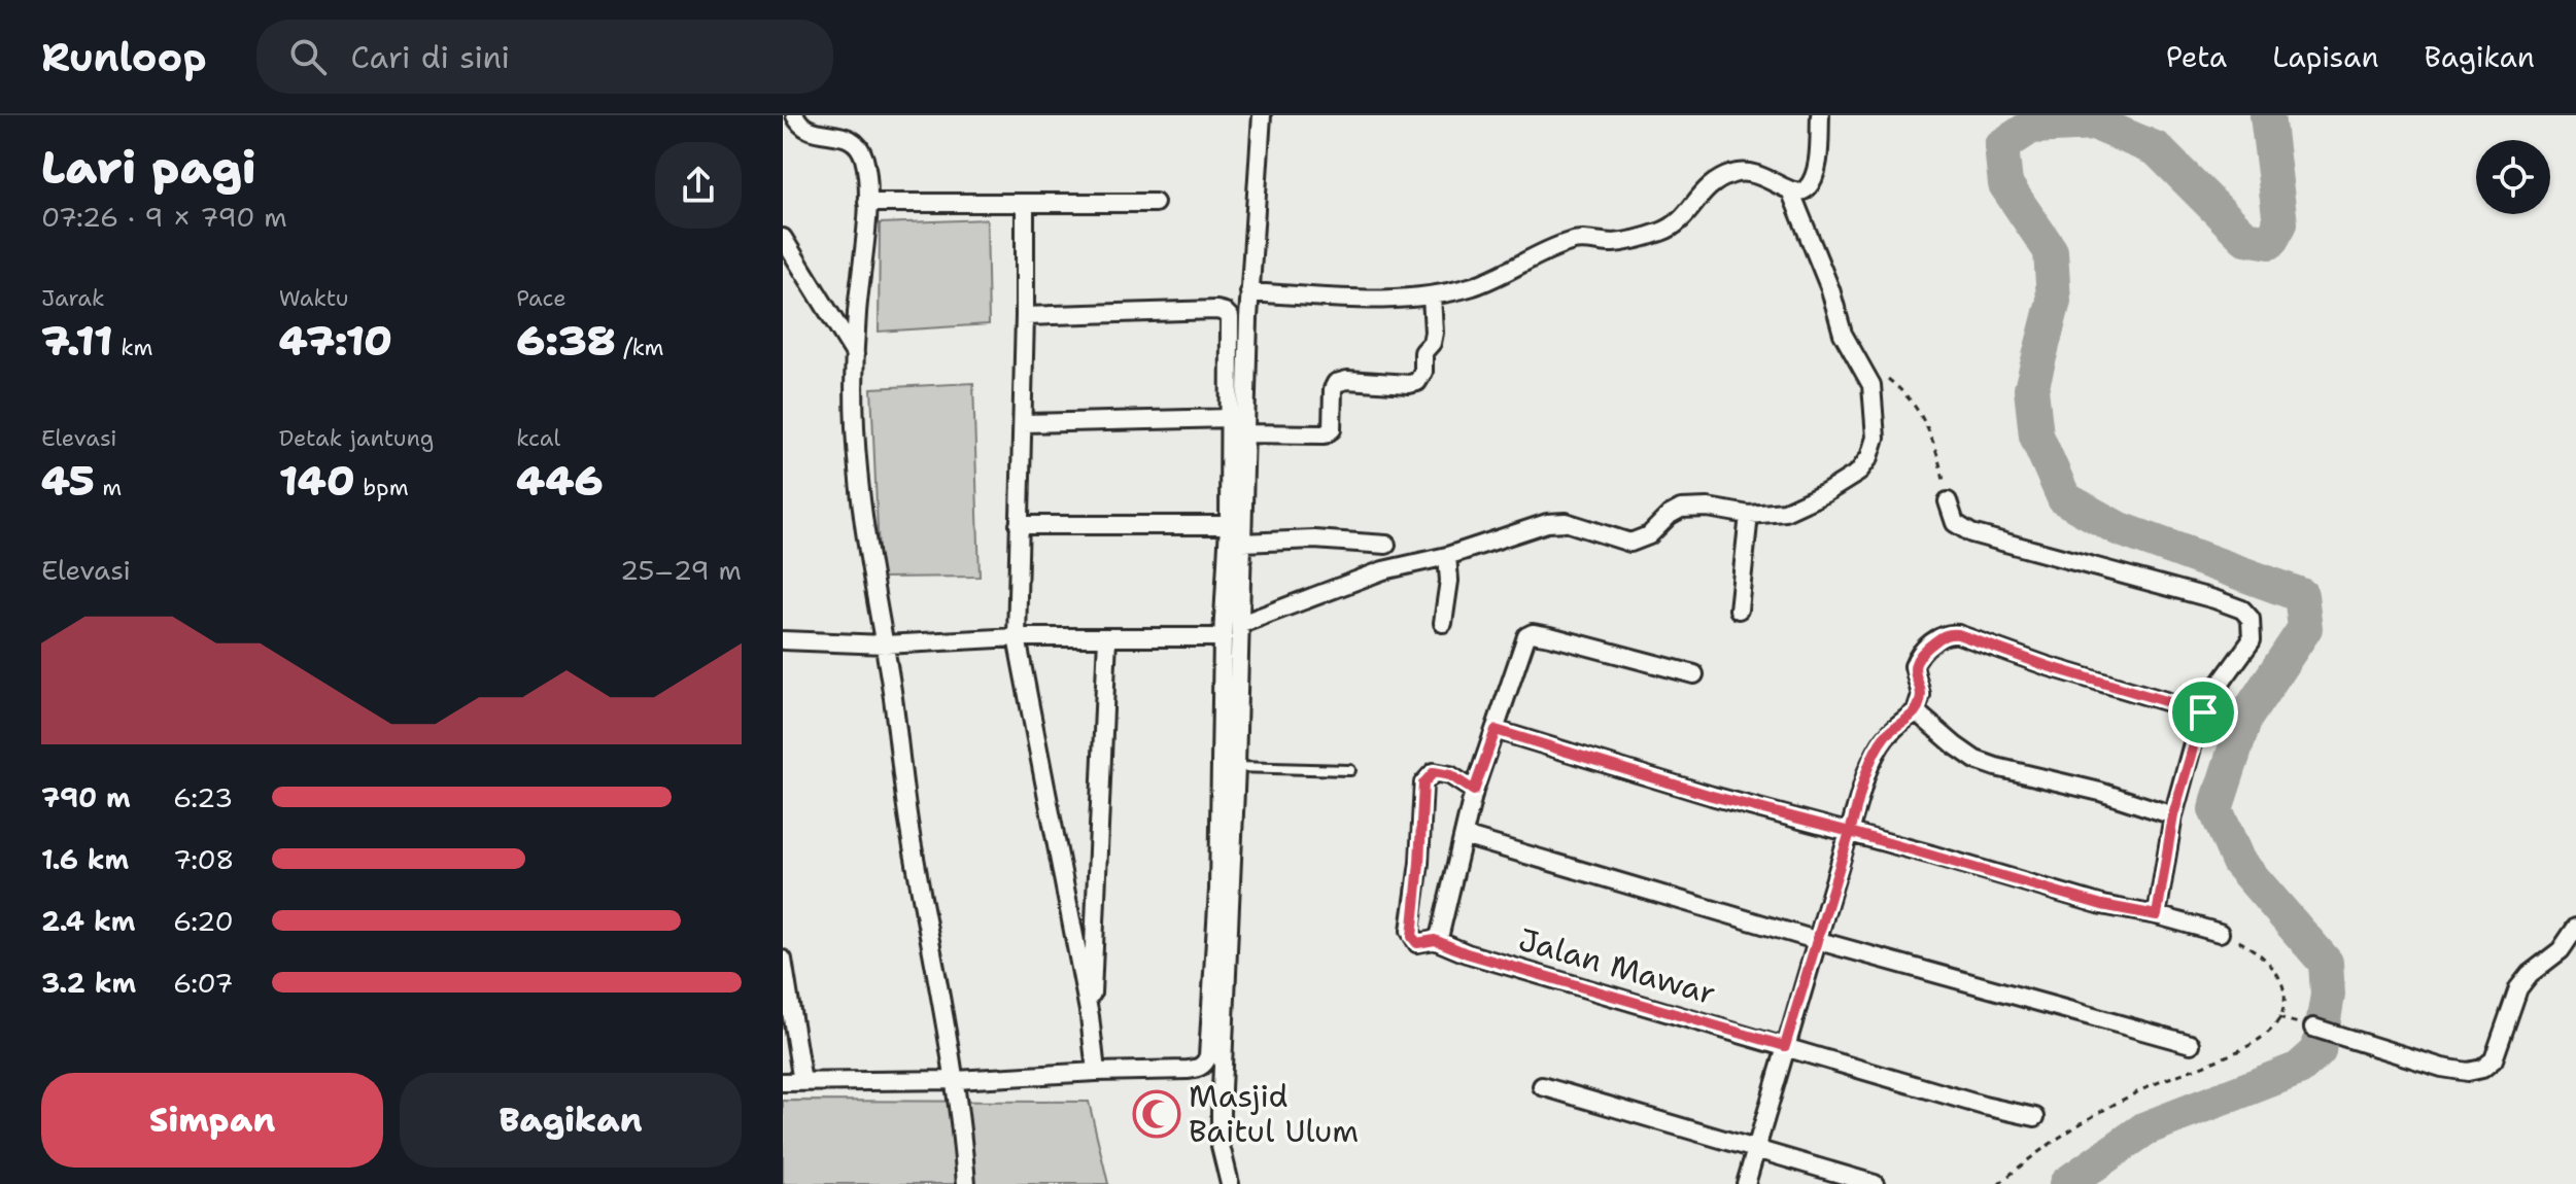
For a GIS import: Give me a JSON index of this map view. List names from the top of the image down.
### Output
{
  "streets": {
    "street": ["Jalan Mawar"]
  },
  "places": {
    "mosque": ["Masjid Baitul Ulum"]
  },
  "page": {
    "header": "Runloop",
    "search": "Cari di sini",
    "nav": ["Peta", "Lapisan", "Bagikan"],
    "heading": ["Lari pagi", "07:26 · 9 × 790 m"],
    "stats": [
      ["Jarak", "7.11 km"],
      ["Waktu", "47:10"],
      ["Pace", "6:38 /km"],
      ["Elevasi", "45 m"],
      ["Detak jantung", "140 bpm"],
      ["kcal", "446"]
    ],
    "chart": ["Elevasi", "25–29 m"],
    "list": [
      {
        "name": "790 m",
        "note": "6:23"
      },
      {
        "name": "1.6 km",
        "note": "7:08"
      },
      {
        "name": "2.4 km",
        "note": "6:20"
      },
      {
        "name": "3.2 km",
        "note": "6:07"
      }
    ],
    "buttons": ["Simpan", "Bagikan"]
  }
}
